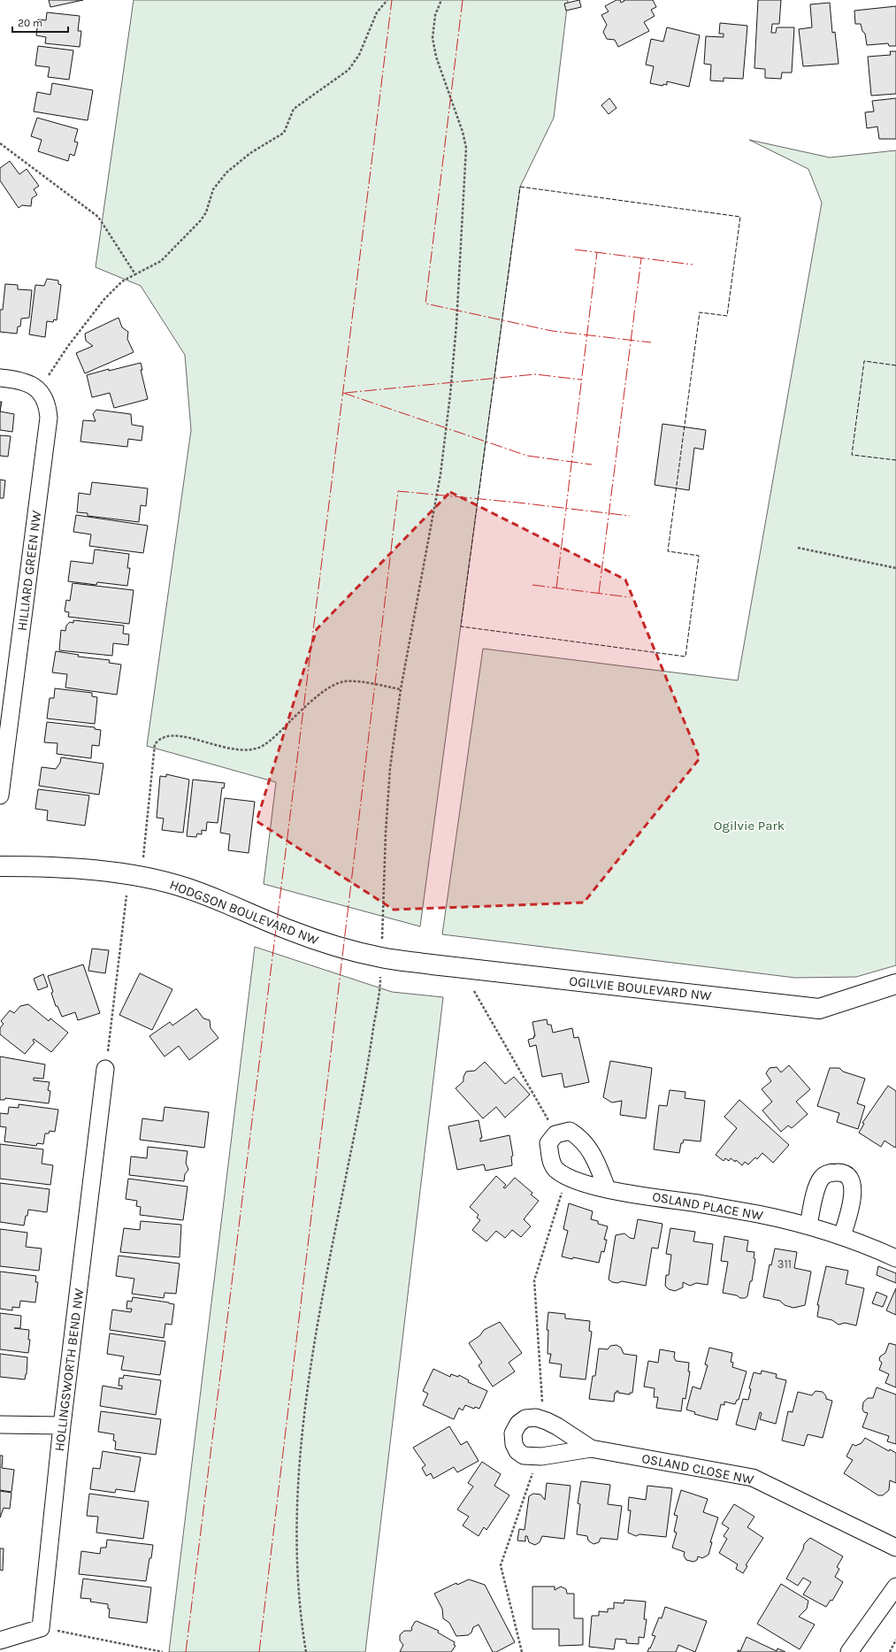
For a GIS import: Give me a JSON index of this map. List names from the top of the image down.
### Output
{
  "streets": {
    "street": [
      "HILLIARD GREEN NW",
      "HODGSON BOULEVARD NW",
      "OGILVIE BOULEVARD NW",
      "OSLAND PLACE NW",
      "HOLLINGSWORTH BEND NW",
      "OSLAND CLOSE NW"
    ]
  },
  "crossings": [
    ["HODGSON BOULEVARD NW", "OGILVIE BOULEVARD NW"]
  ],
  "parks": ["Ogilvie Park"],
  "house_numbers": ["311"],
  "scale_bar": "20 m"
}
